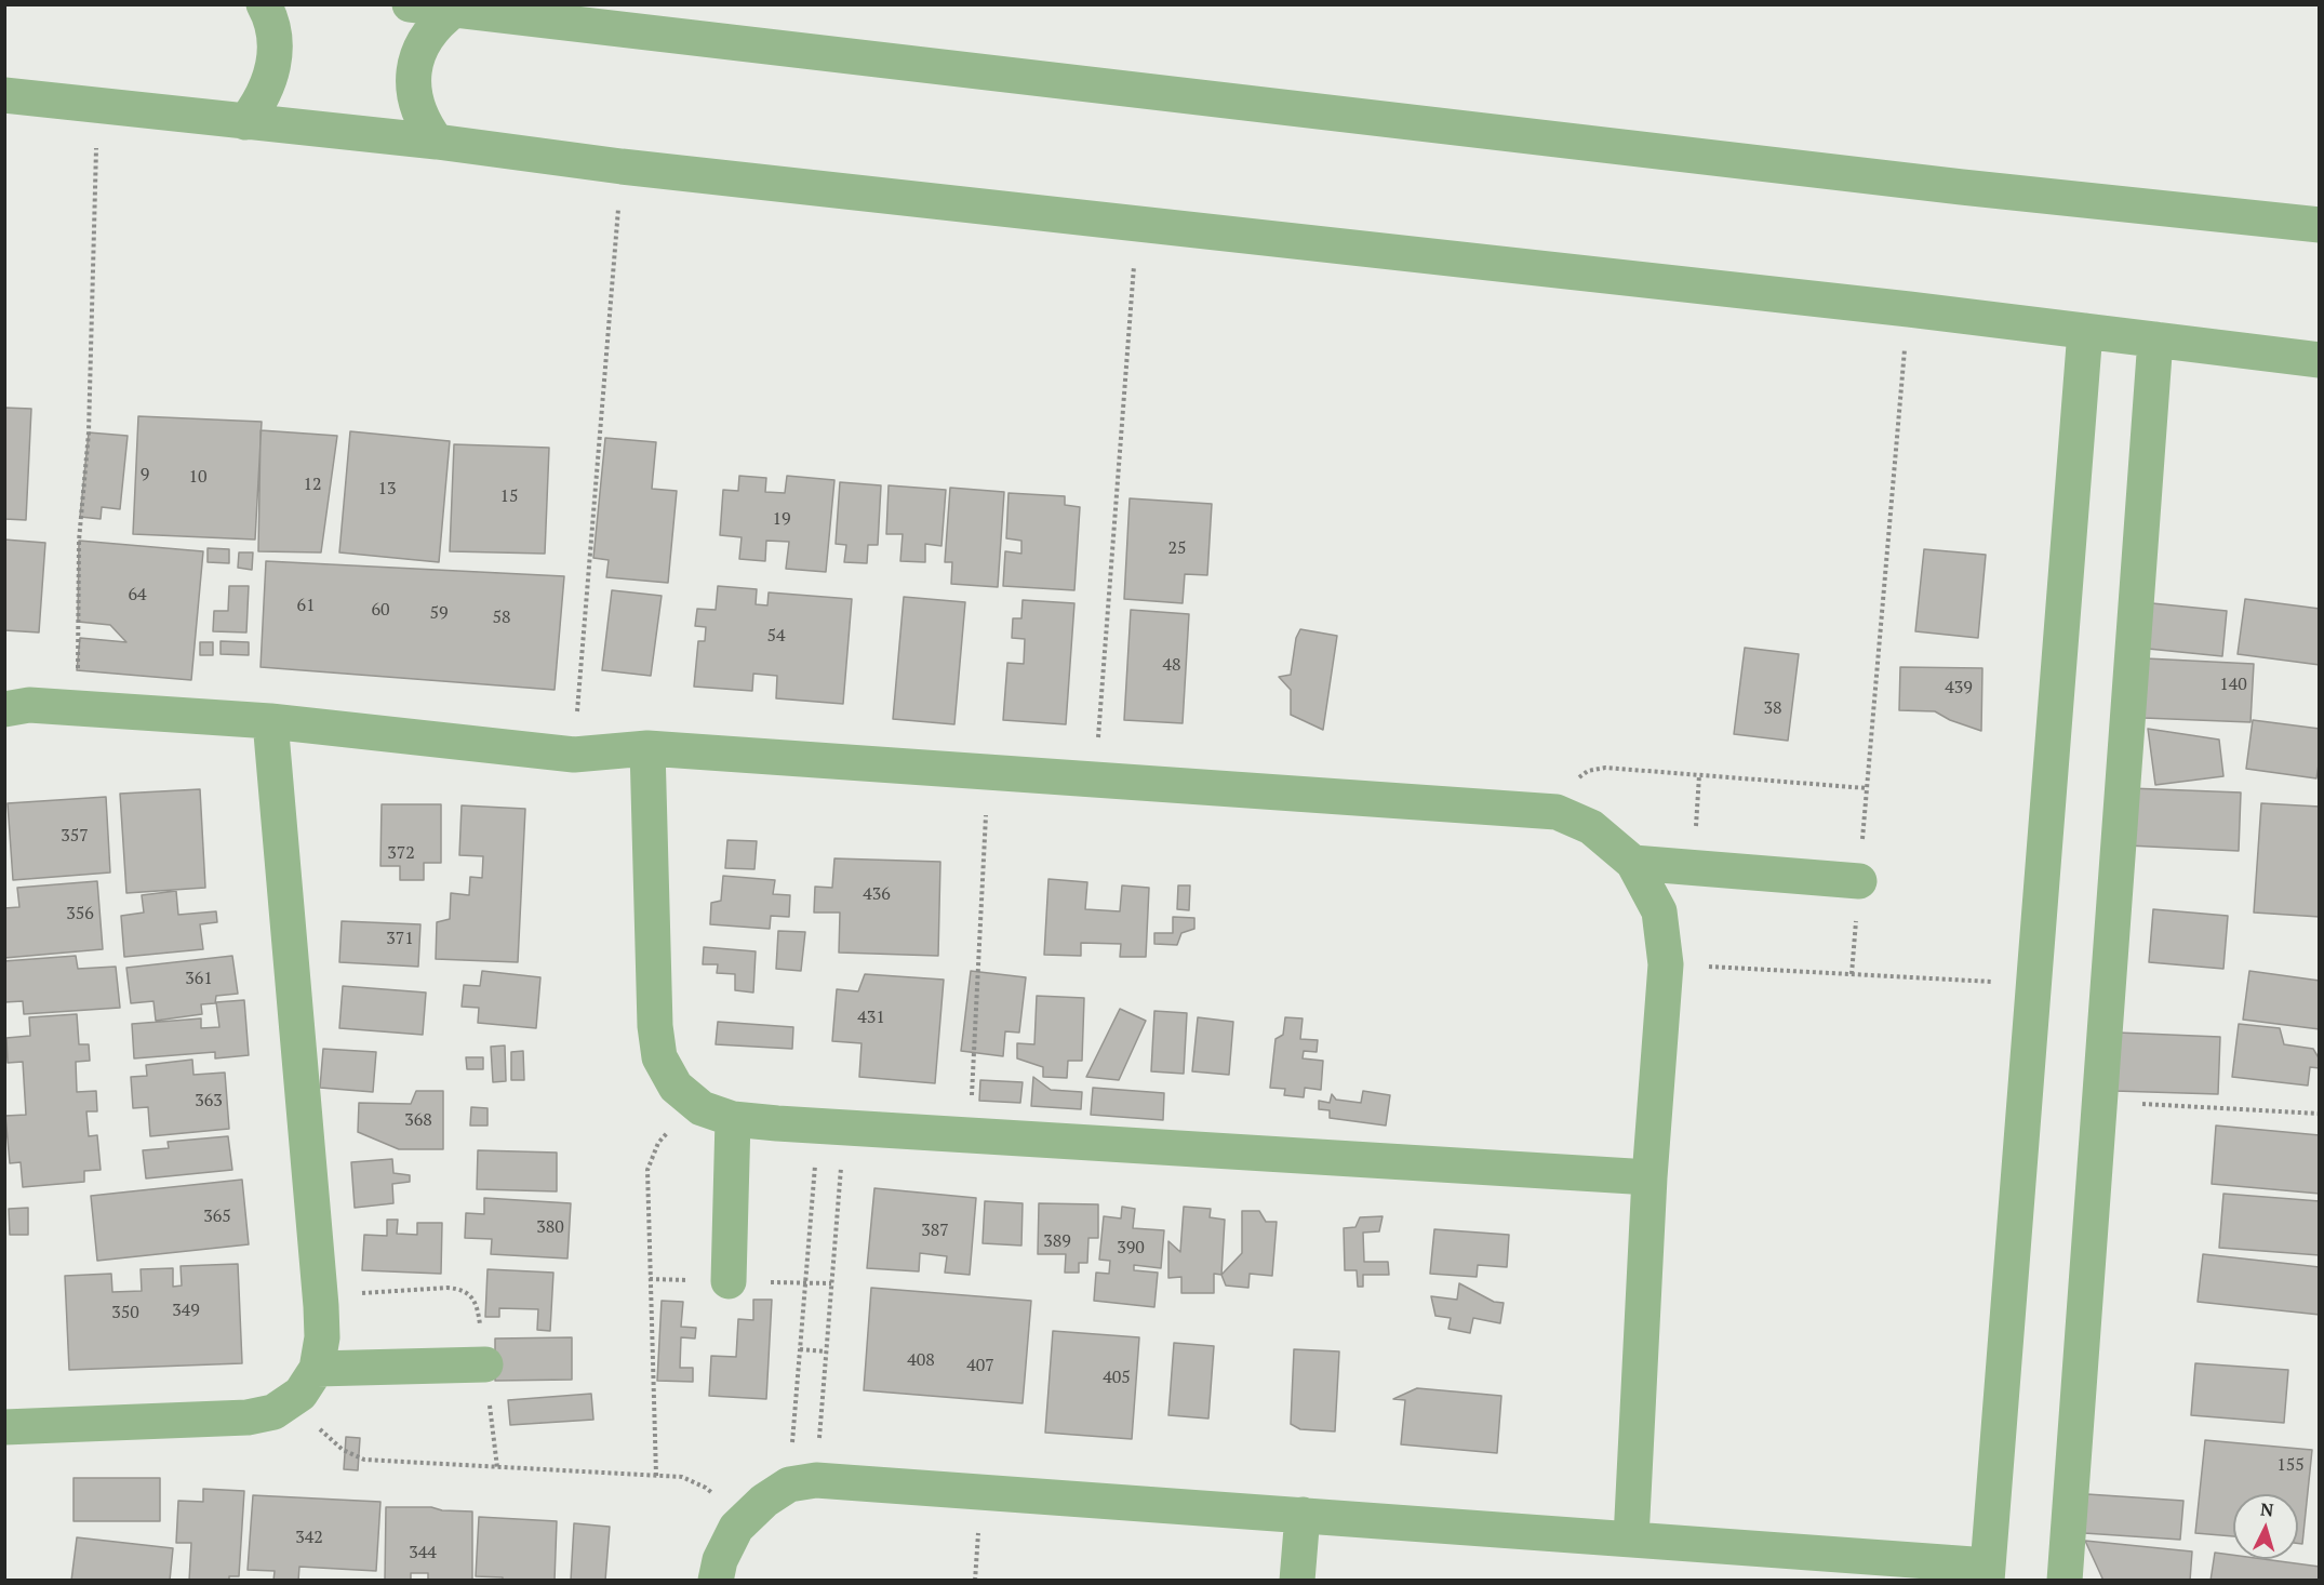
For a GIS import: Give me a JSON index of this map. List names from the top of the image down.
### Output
{
  "house_numbers": [
    "9",
    "10",
    "12",
    "13",
    "15",
    "19",
    "25",
    "64",
    "61",
    "60",
    "59",
    "58",
    "54",
    "48",
    "140",
    "439",
    "38",
    "357",
    "372",
    "436",
    "356",
    "371",
    "361",
    "431",
    "363",
    "368",
    "365",
    "380",
    "387",
    "389",
    "390",
    "349",
    "350",
    "408",
    "407",
    "405",
    "155",
    "342",
    "344"
  ],
  "north": "top"
}
